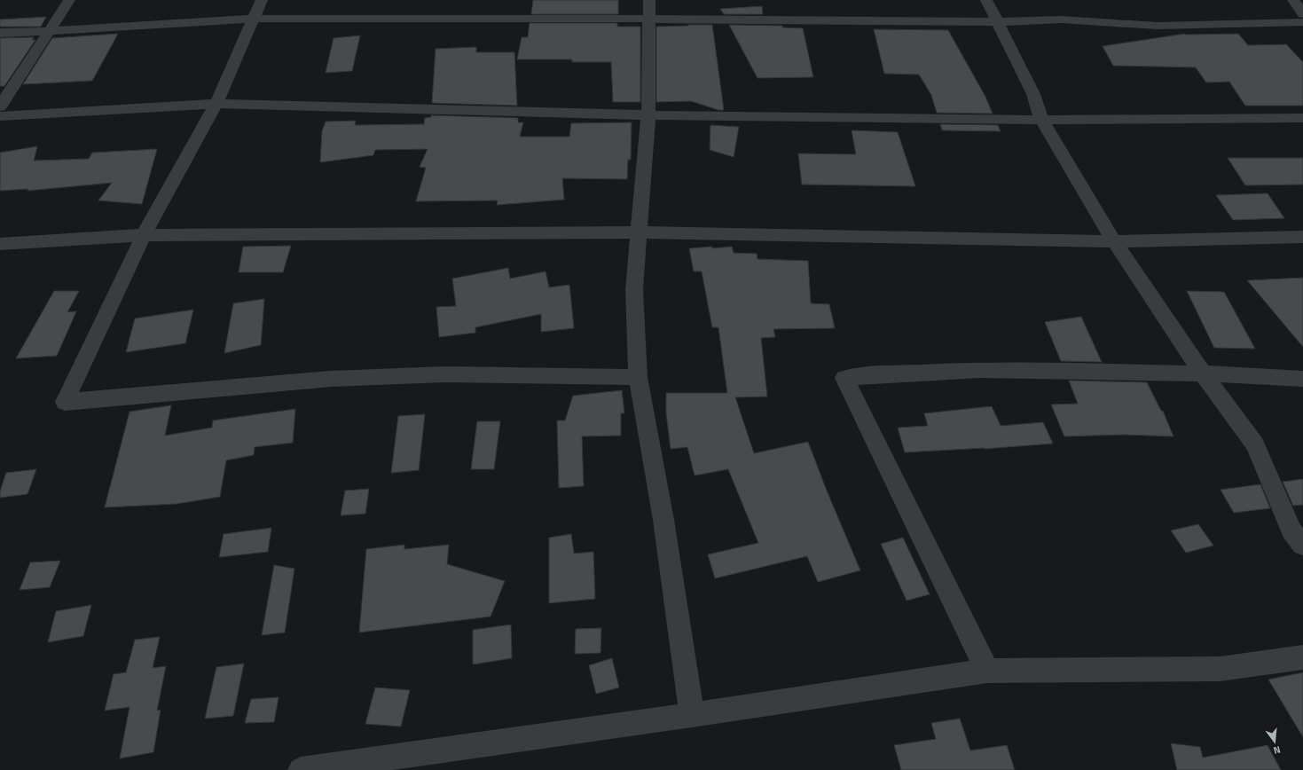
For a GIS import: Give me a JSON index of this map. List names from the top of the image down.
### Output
{
  "north": "bottom"
}
